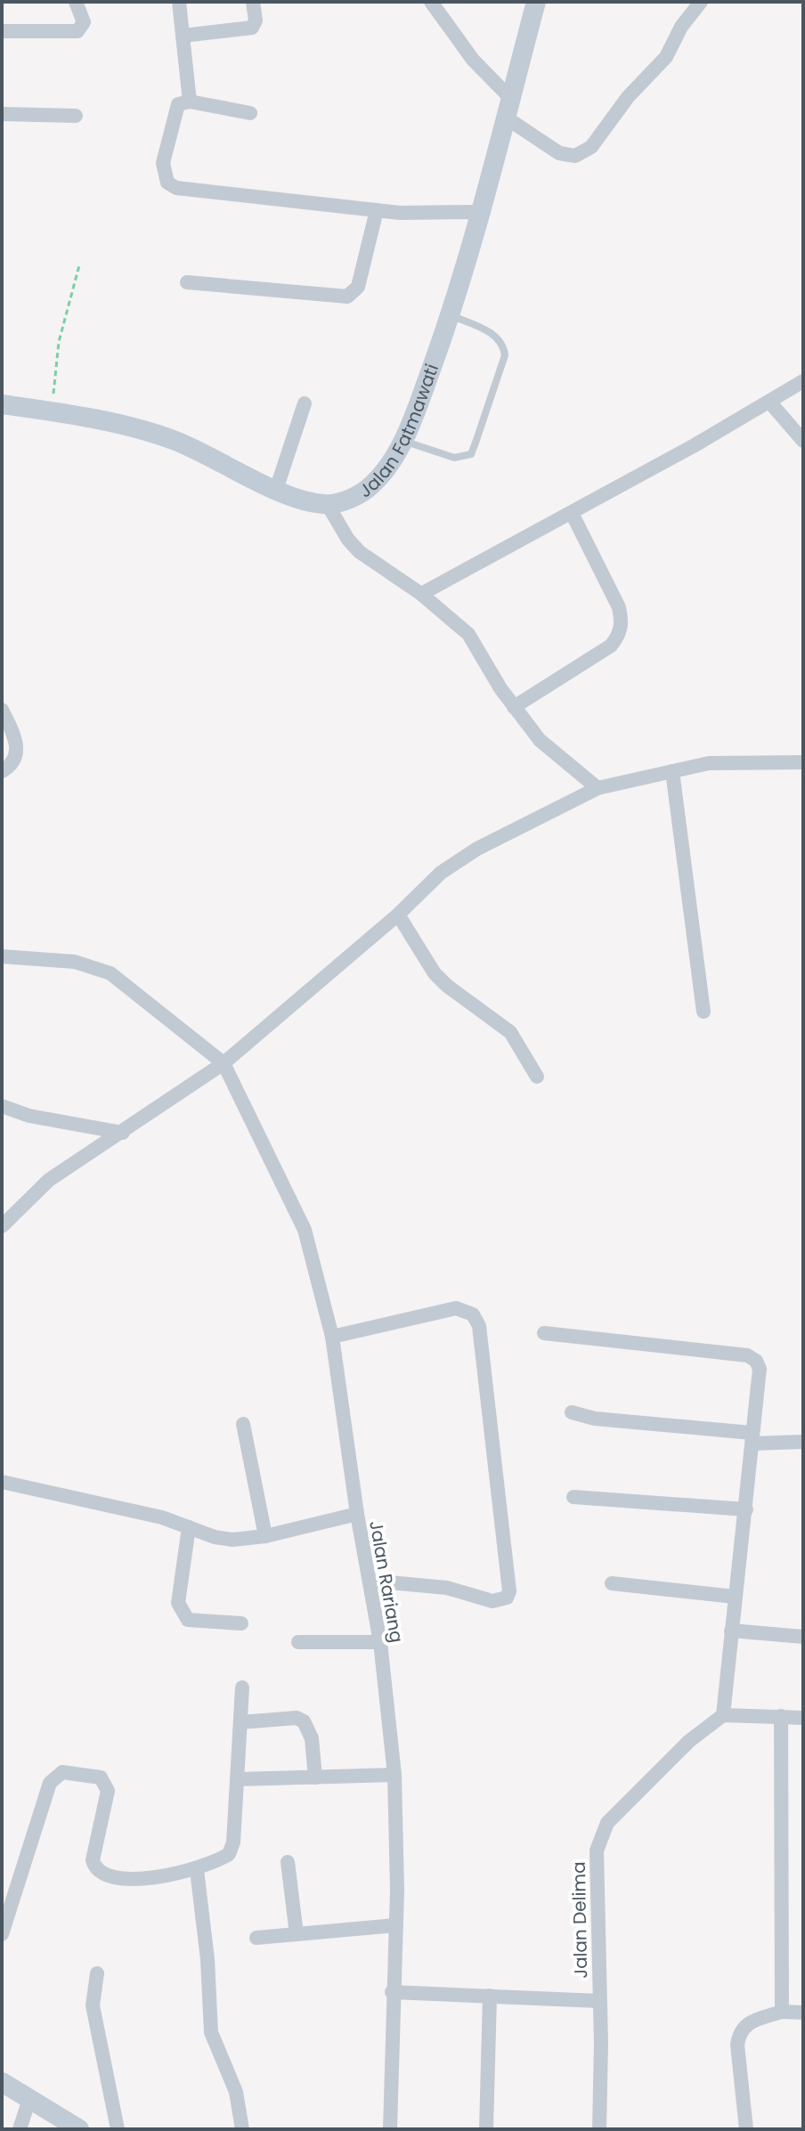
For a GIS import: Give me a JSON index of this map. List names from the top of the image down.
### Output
{
  "streets": {
    "street": ["Jalan Fatmawati", "Jalan Rariang", "Jalan Delima"]
  }
}
